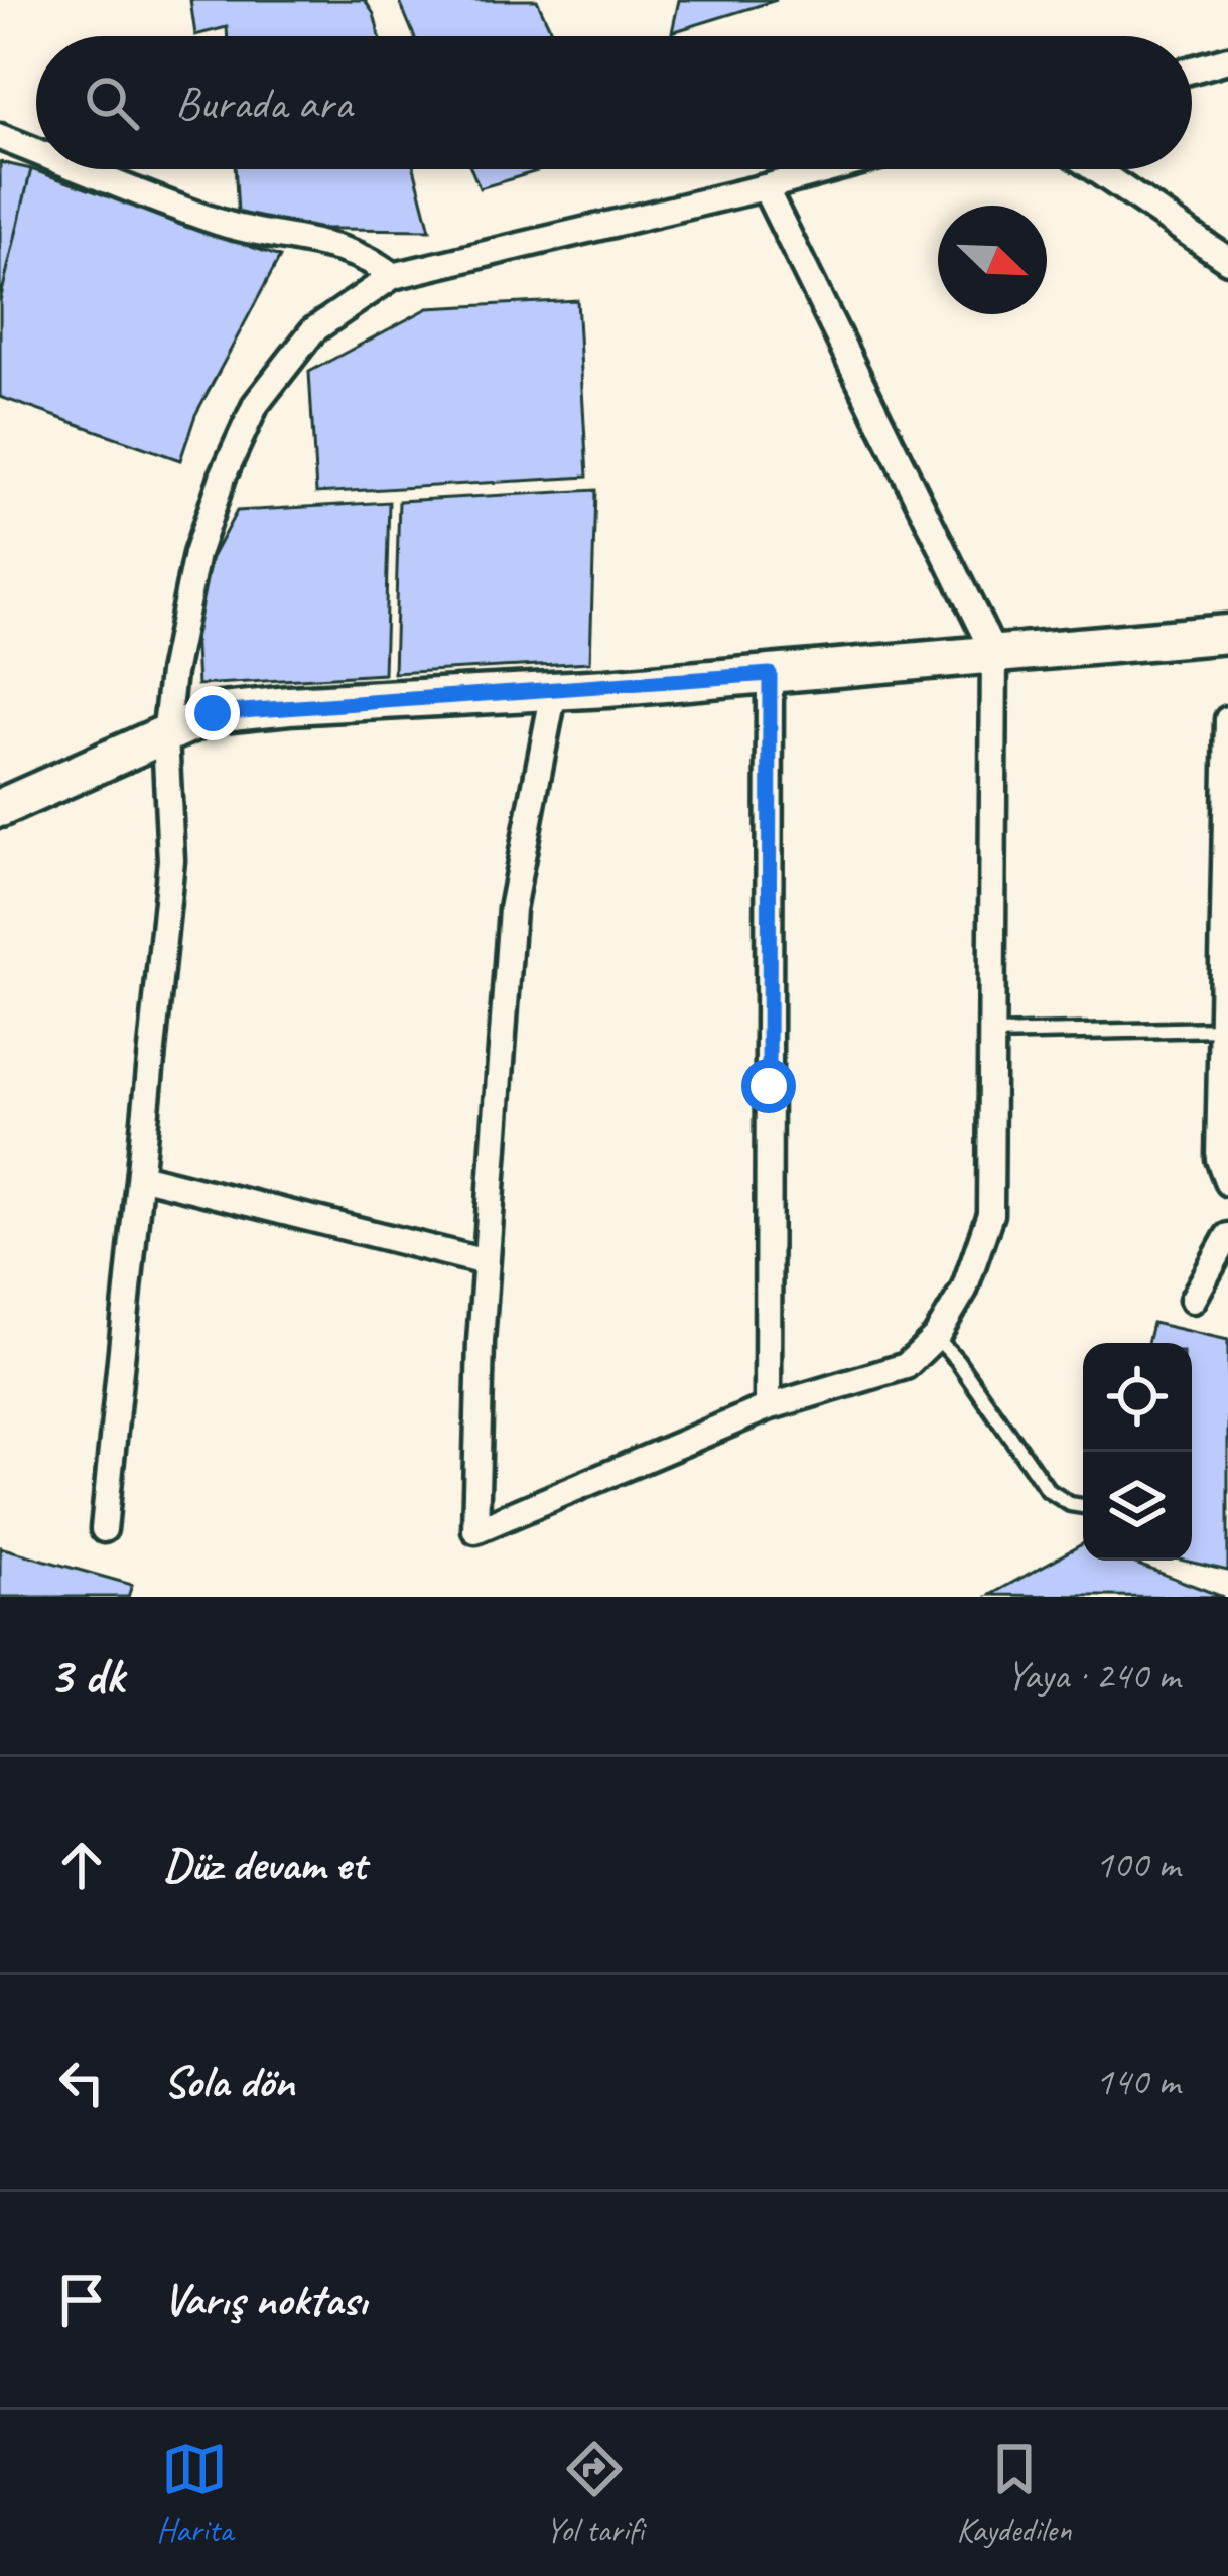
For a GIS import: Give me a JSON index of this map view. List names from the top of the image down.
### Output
{
  "north": "bottom right",
  "page": {
    "search": "Burada ara",
    "heading": ["3 dk", "Yaya · 240 m"],
    "list": [
      ["Düz devam et", "100 m"],
      ["Sola dön", "140 m"],
      "Varış noktası"
    ],
    "nav": ["Harita", "Yol tarifi", "Kaydedilen"]
  }
}
